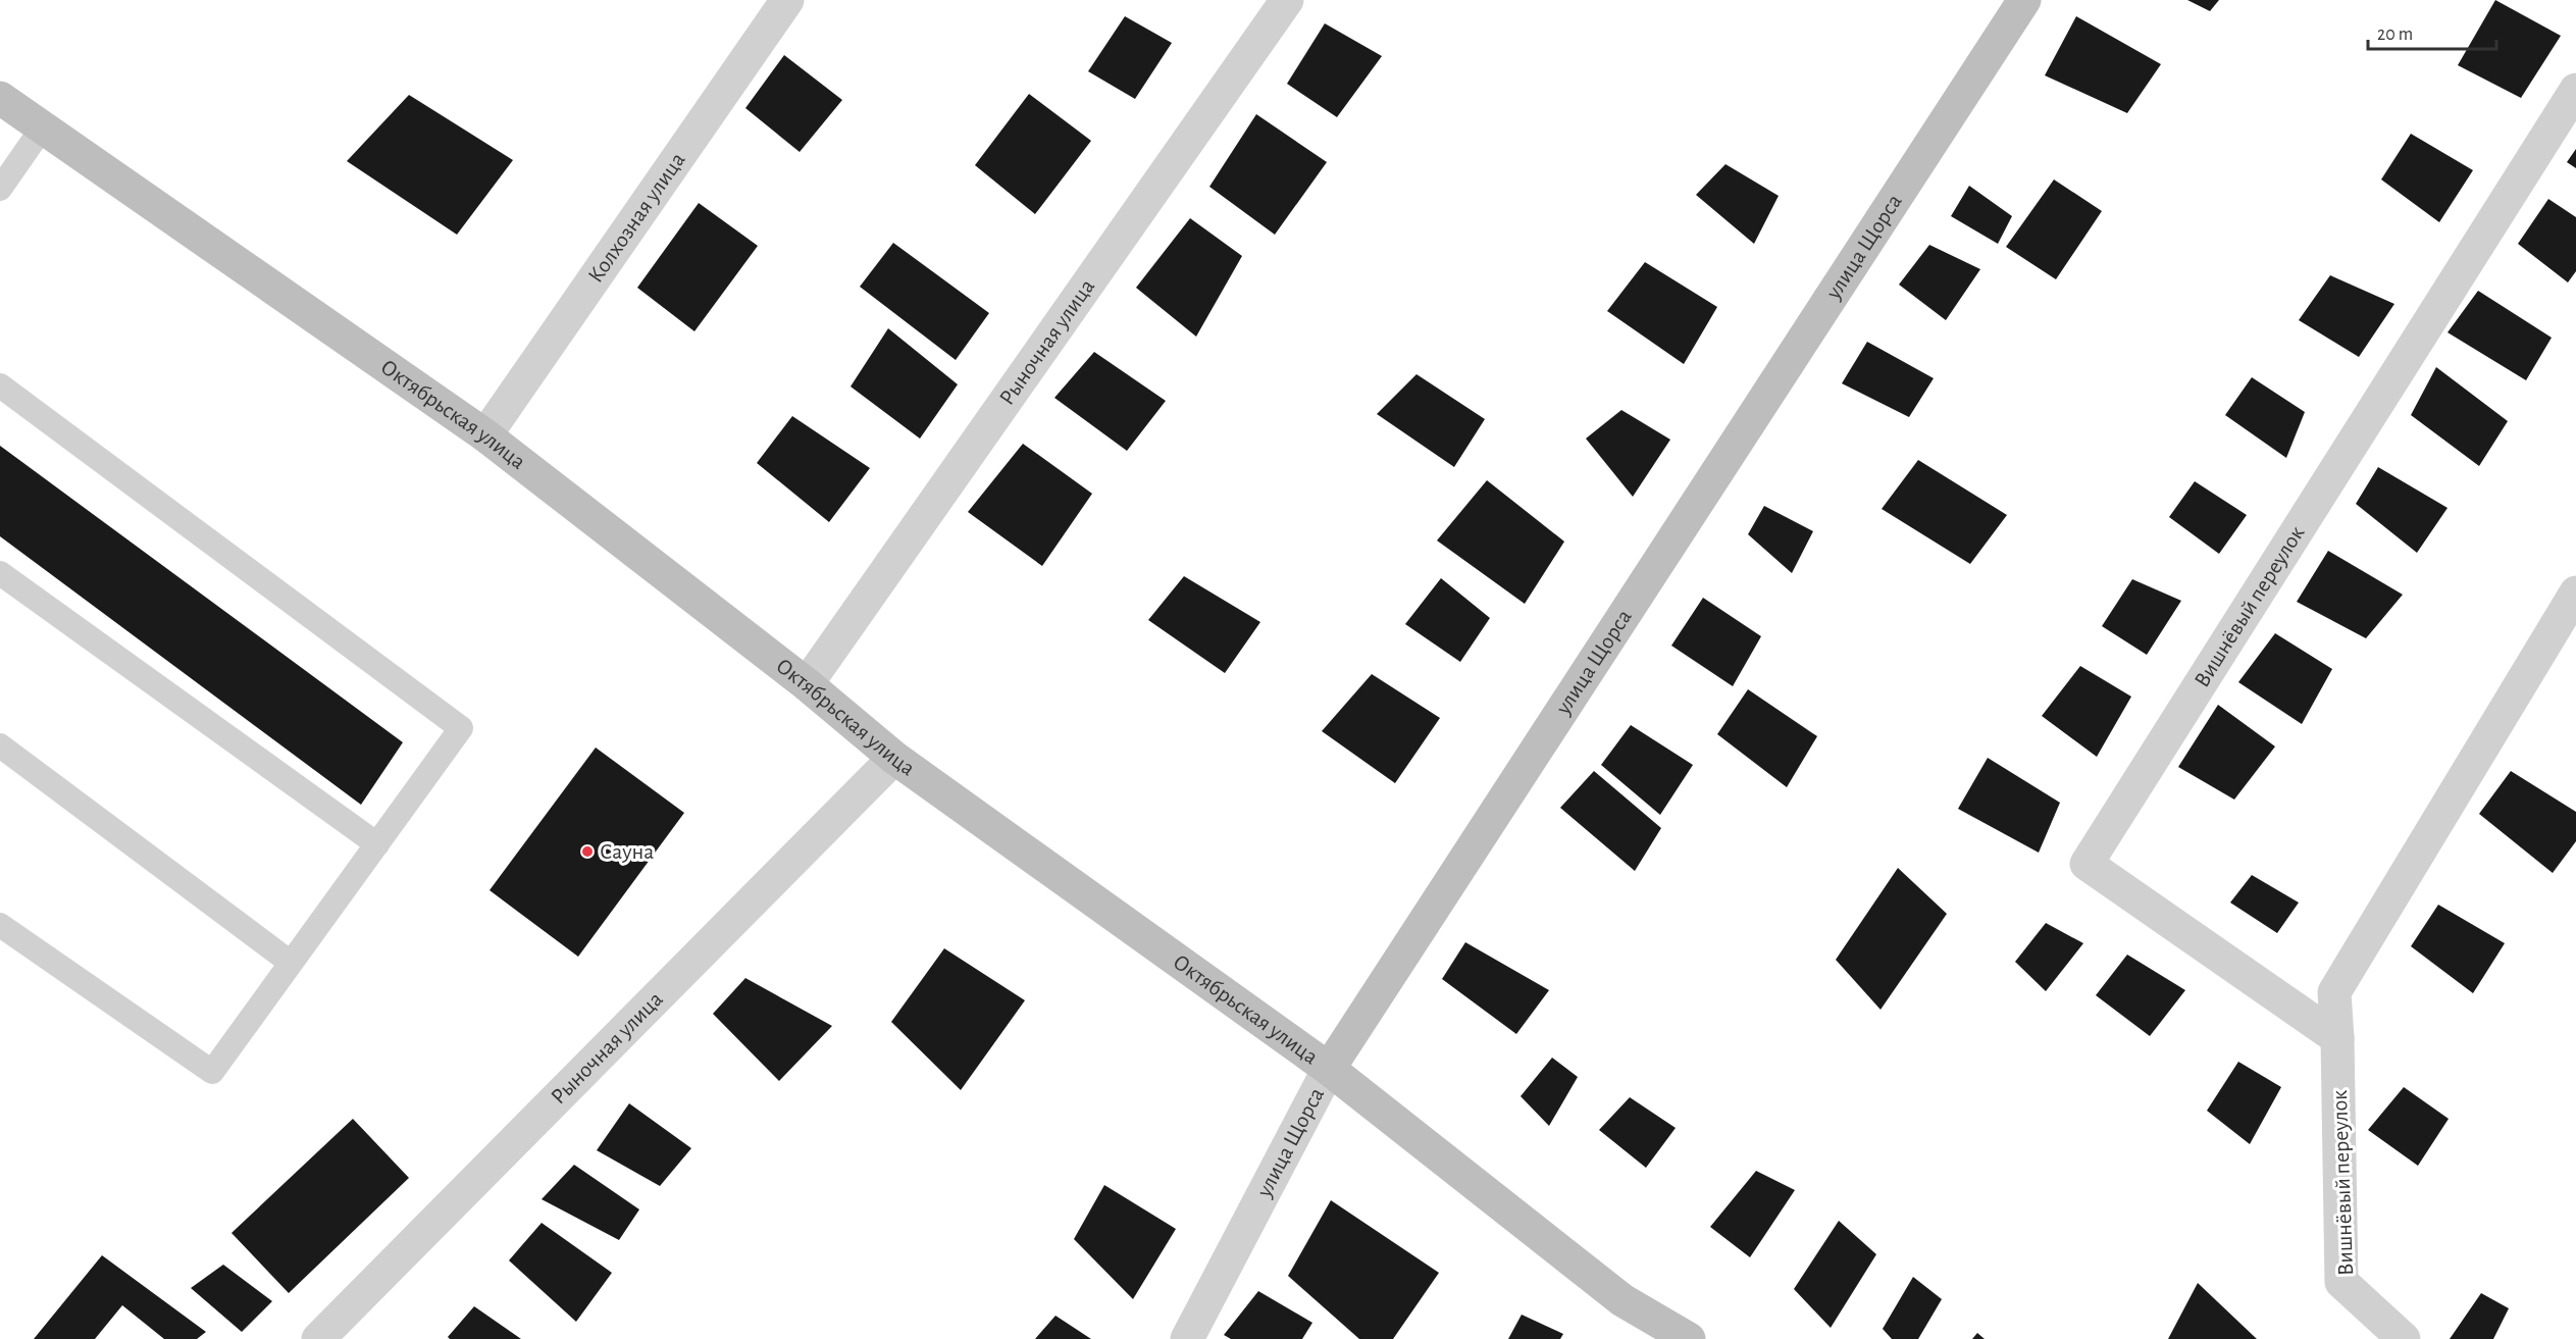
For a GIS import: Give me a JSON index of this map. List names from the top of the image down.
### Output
{
  "streets": {
    "street": [
      "Колхозная улица",
      "улица Щорса",
      "Рыночная улица",
      "Октябрьская улица",
      "Вишнёвый переулок"
    ]
  },
  "crossings": [
    ["Колхозная улица", "Октябрьская улица"],
    ["улица Щорса", "Октябрьская улица"],
    ["Рыночная улица", "Октябрьская улица"]
  ],
  "places": ["Сауна"],
  "scale_bar": "20 m"
}
